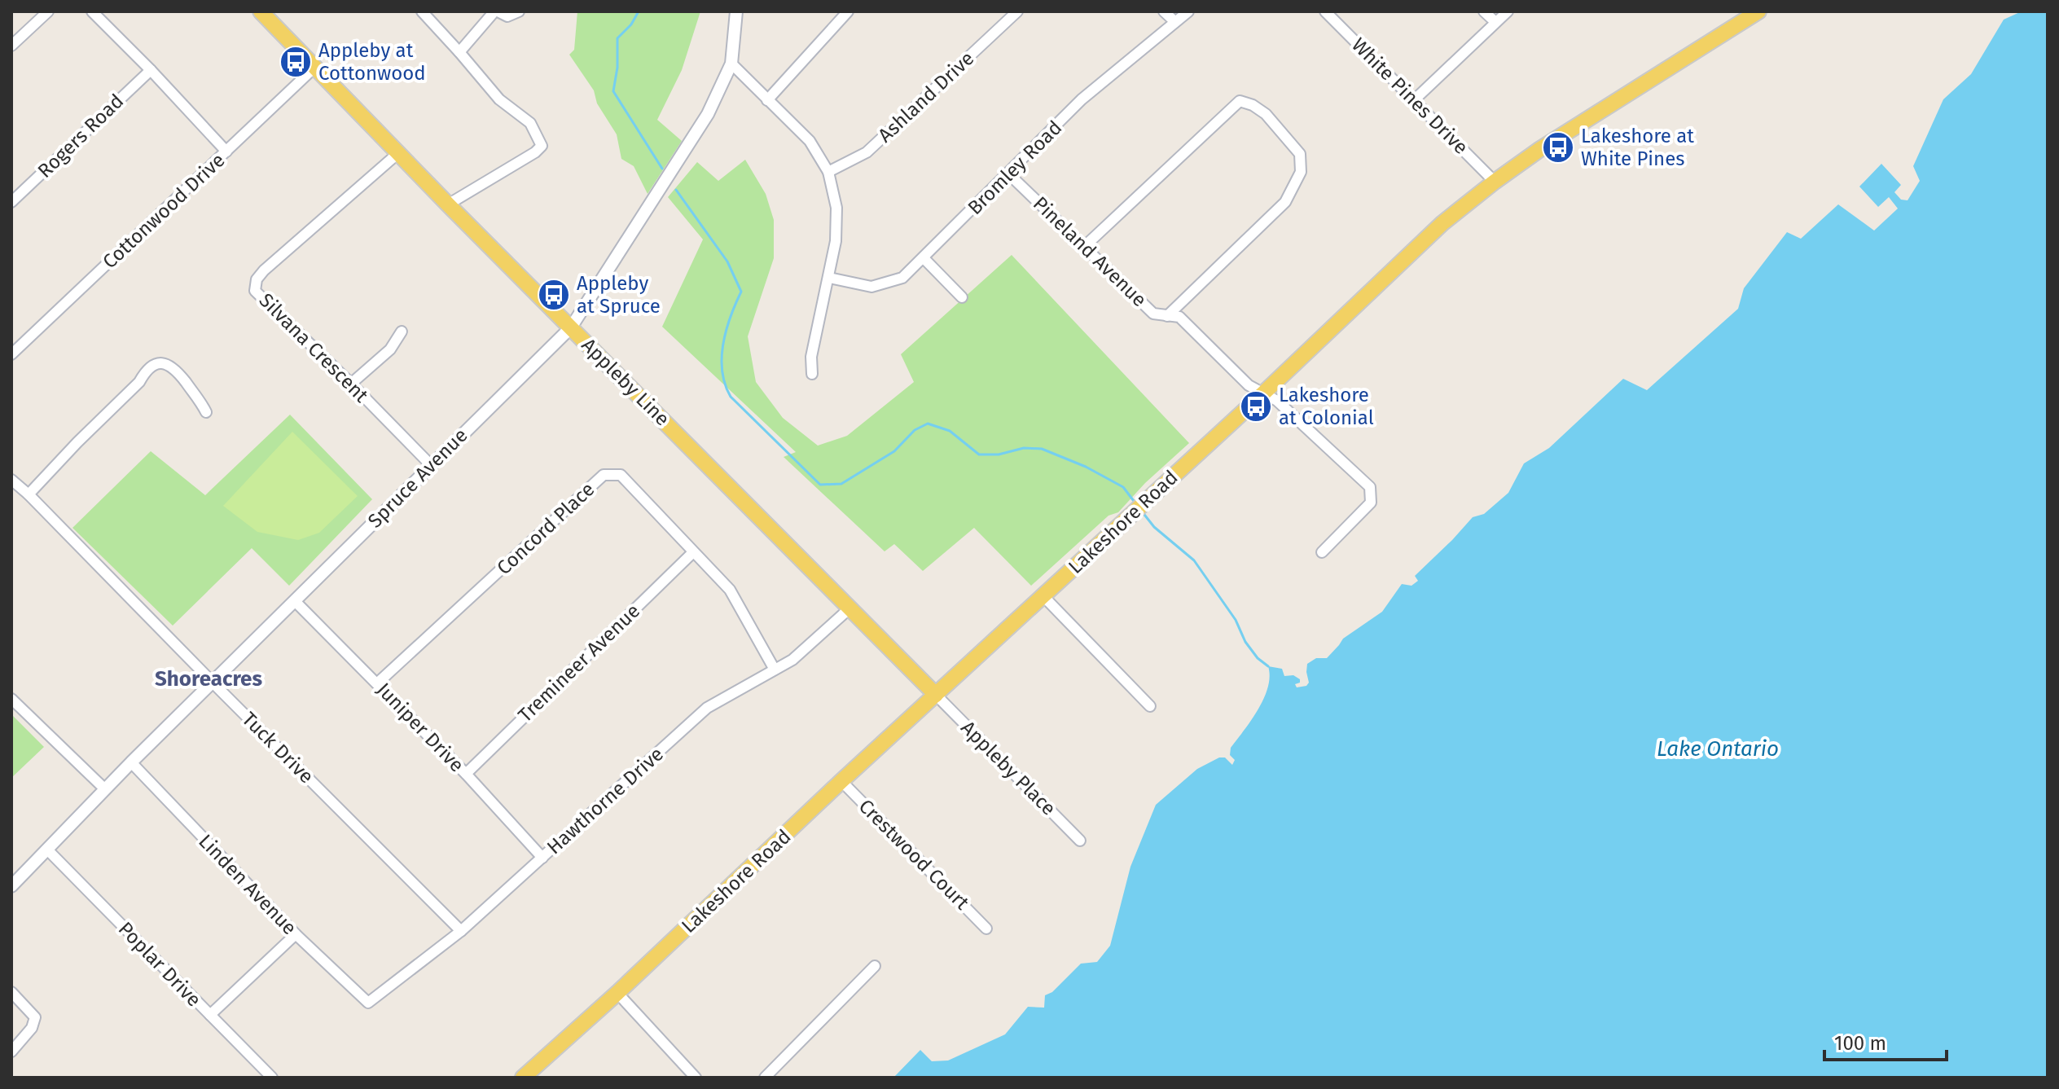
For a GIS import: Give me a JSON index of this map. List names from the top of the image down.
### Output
{
  "streets": {
    "main road": ["Appleby Line", "Lakeshore Road"],
    "street": [
      "White Pines Drive",
      "Ashland Drive",
      "Rogers Road",
      "Bromley Road",
      "Cottonwood Drive",
      "Pineland Avenue",
      "Silvana Crescent",
      "Spruce Avenue",
      "Concord Place",
      "Tremineer Avenue",
      "Juniper Drive",
      "Tuck Drive",
      "Appleby Place",
      "Hawthorne Drive",
      "Crestwood Court",
      "Linden Avenue",
      "Poplar Drive"
    ]
  },
  "crossings": [
    ["White Pines Drive", "Lakeshore Road"],
    ["Bromley Road", "Pineland Avenue"],
    ["Cottonwood Drive", "Appleby Line"],
    ["Pineland Avenue", "Lakeshore Road"],
    ["Silvana Crescent", "Appleby Line"],
    ["Silvana Crescent", "Spruce Avenue"],
    ["Appleby Line", "Spruce Avenue"],
    ["Appleby Line", "Lakeshore Road"],
    ["Appleby Line", "Appleby Place"],
    ["Appleby Line", "Hawthorne Drive"],
    ["Spruce Avenue", "Juniper Drive"],
    ["Spruce Avenue", "Tuck Drive"],
    ["Spruce Avenue", "Linden Avenue"],
    ["Spruce Avenue", "Poplar Drive"],
    ["Lakeshore Road", "Appleby Place"],
    ["Lakeshore Road", "Crestwood Court"],
    ["Concord Place", "Tremineer Avenue"],
    ["Concord Place", "Juniper Drive"],
    ["Concord Place", "Hawthorne Drive"],
    ["Tremineer Avenue", "Juniper Drive"],
    ["Juniper Drive", "Hawthorne Drive"],
    ["Tuck Drive", "Hawthorne Drive"],
    ["Hawthorne Drive", "Linden Avenue"]
  ],
  "districts": ["Shoreacres"],
  "water": ["Lake Ontario"],
  "places": {
    "bus stop": [
      "Appleby at Cottonwood",
      "Lakeshore at White Pines",
      "Appleby at Spruce",
      "Lakeshore at Colonial"
    ]
  },
  "scale_bar": "100 m"
}
